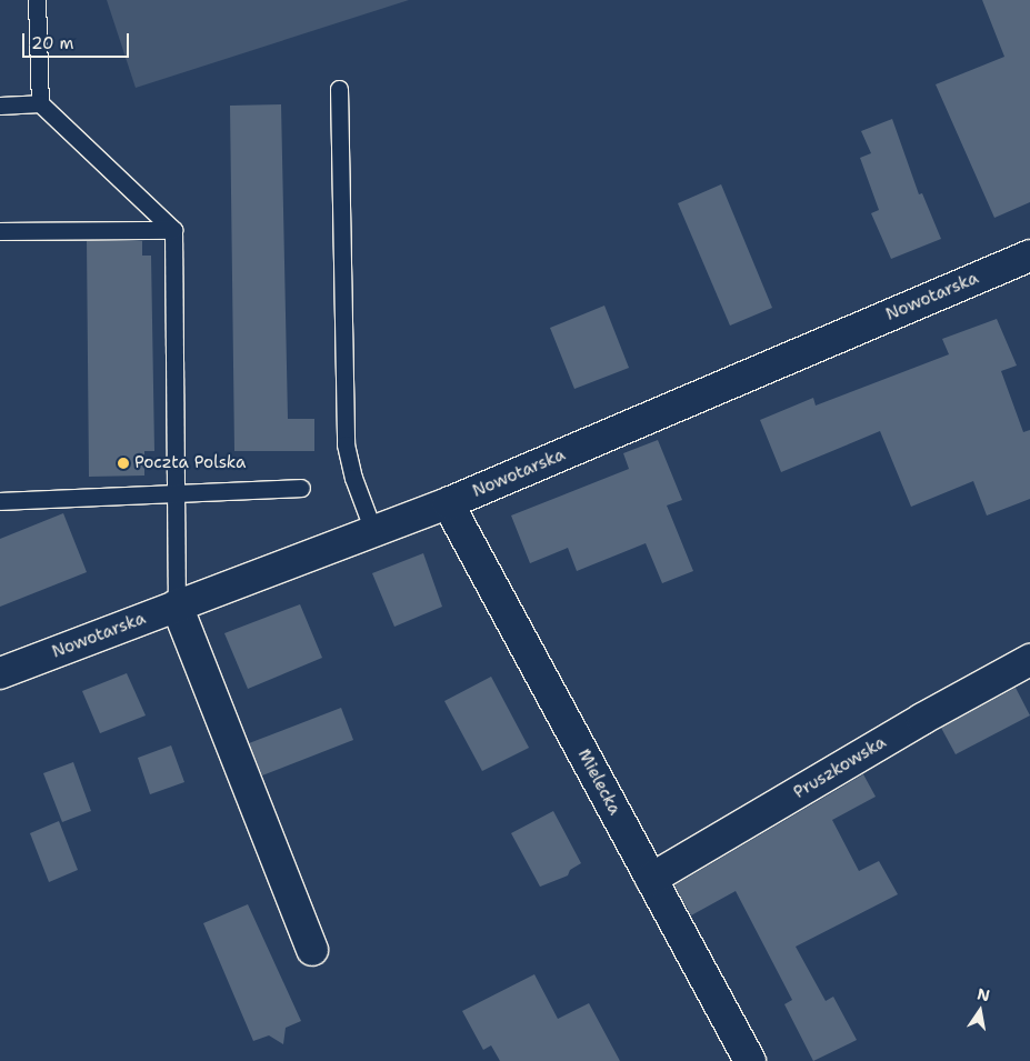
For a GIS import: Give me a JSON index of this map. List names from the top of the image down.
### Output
{
  "streets": {
    "street": ["Nowotarska", "Pruszkowska", "Mielecka"]
  },
  "crossings": [
    ["Nowotarska", "Mielecka"],
    ["Pruszkowska", "Mielecka"]
  ],
  "places": ["Poczta Polska"],
  "scale_bar": "20 m",
  "north": "top"
}
